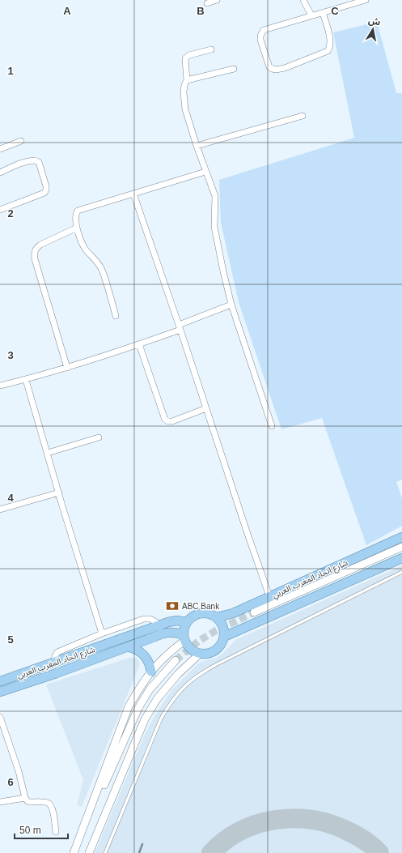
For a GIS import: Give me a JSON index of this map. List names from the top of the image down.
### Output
{
  "streets": {
    "main road": ["شارع اتحاد المغرب العربي"]
  },
  "places": {
    "bank": ["ABC Bank"]
  },
  "scale_bar": "50 m",
  "north": "top",
  "grid": {
    "columns": ["A", "B", "C"],
    "rows": [
      "1",
      "2",
      "3",
      "4",
      "5",
      "6"
    ]
  }
}
